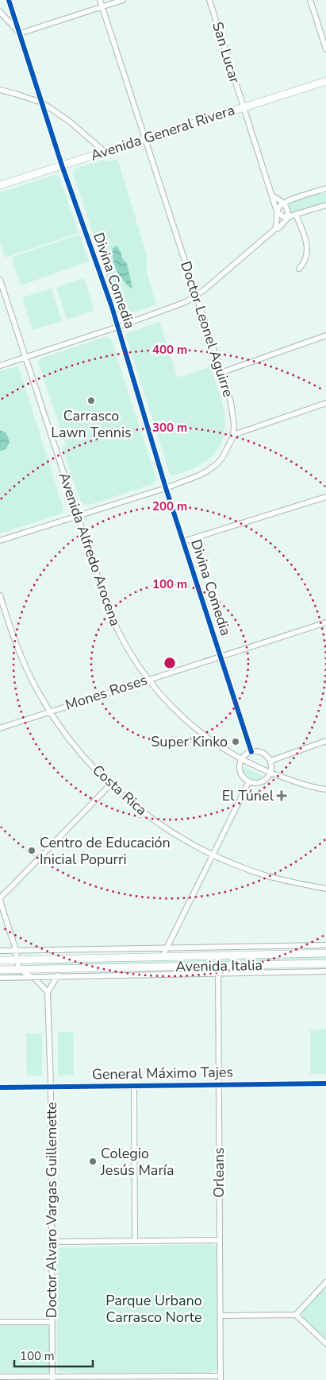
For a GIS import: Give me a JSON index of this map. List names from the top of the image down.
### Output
{
  "streets": {
    "main road": ["Avenida General Rivera", "Avenida Italia"],
    "street": [
      "San Lucar",
      "Divina Comedia",
      "Doctor Leonel Aguirre",
      "Avenida Alfredo Arocena",
      "Mones Roses",
      "Costa Rica",
      "General Máximo Tajes",
      "Orleans",
      "Doctor Alvaro Vargas Guillemette"
    ]
  },
  "crossings": [
    ["San Lucar", "Avenida General Rivera"],
    ["Avenida General Rivera", "Divina Comedia"],
    ["Avenida General Rivera", "Doctor Leonel Aguirre"],
    ["Divina Comedia", "Doctor Leonel Aguirre"],
    ["Divina Comedia", "Mones Roses"],
    ["Doctor Leonel Aguirre", "Avenida Alfredo Arocena"],
    ["Avenida Alfredo Arocena", "Mones Roses"],
    ["Mones Roses", "Costa Rica"],
    ["Avenida Italia", "Orleans"],
    ["General Máximo Tajes", "Orleans"],
    ["General Máximo Tajes", "Doctor Alvaro Vargas Guillemette"]
  ],
  "parks": ["Parque Urbano Carrasco Norte"],
  "places": {
    "other": [
      "Carrasco Lawn Tennis",
      "Super Kinko",
      "Centro de Educación Inicial Popurri",
      "Colegio Jesús María"
    ],
    "health": ["El Túnel"]
  },
  "scale_bar": "100 m",
  "rings": [
    "400 m",
    "300 m",
    "200 m",
    "100 m"
  ]
}
